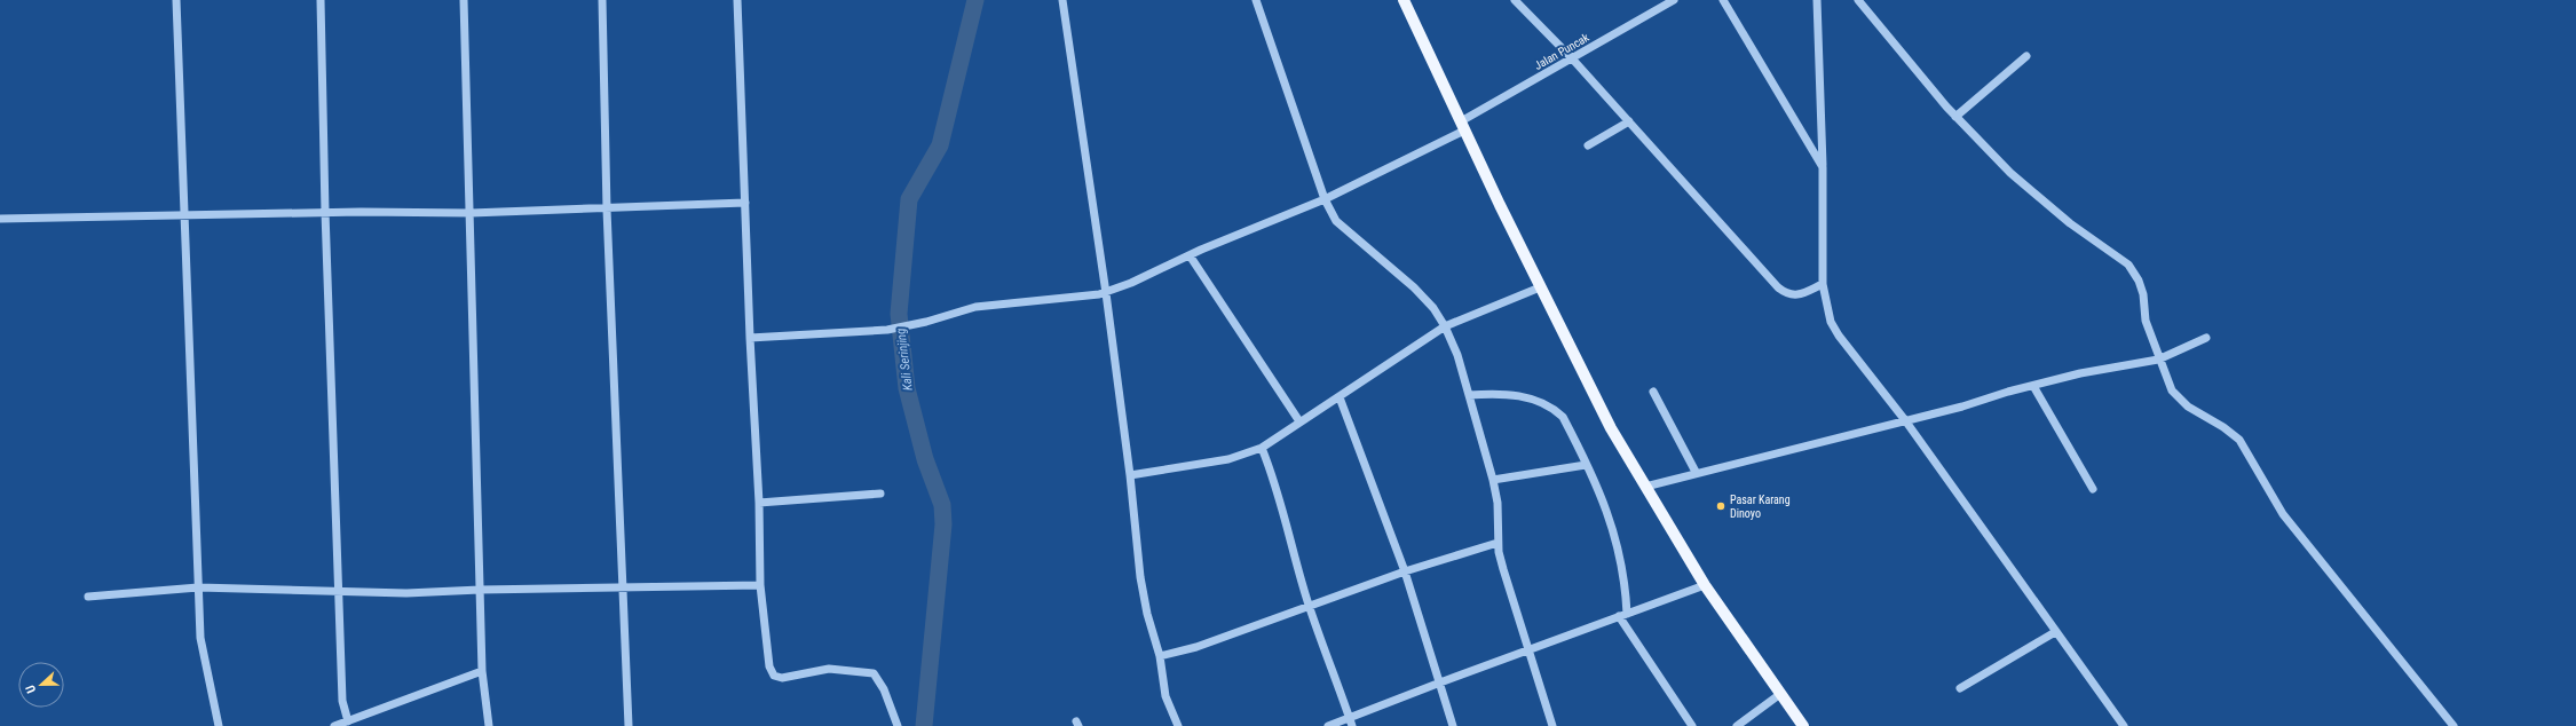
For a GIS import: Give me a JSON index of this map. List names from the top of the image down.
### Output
{
  "streets": {
    "street": ["Jalan Puncak"]
  },
  "water": ["Kali Serinjing"],
  "places": ["Pasar Karang Dinoyo"],
  "north": "left"
}
